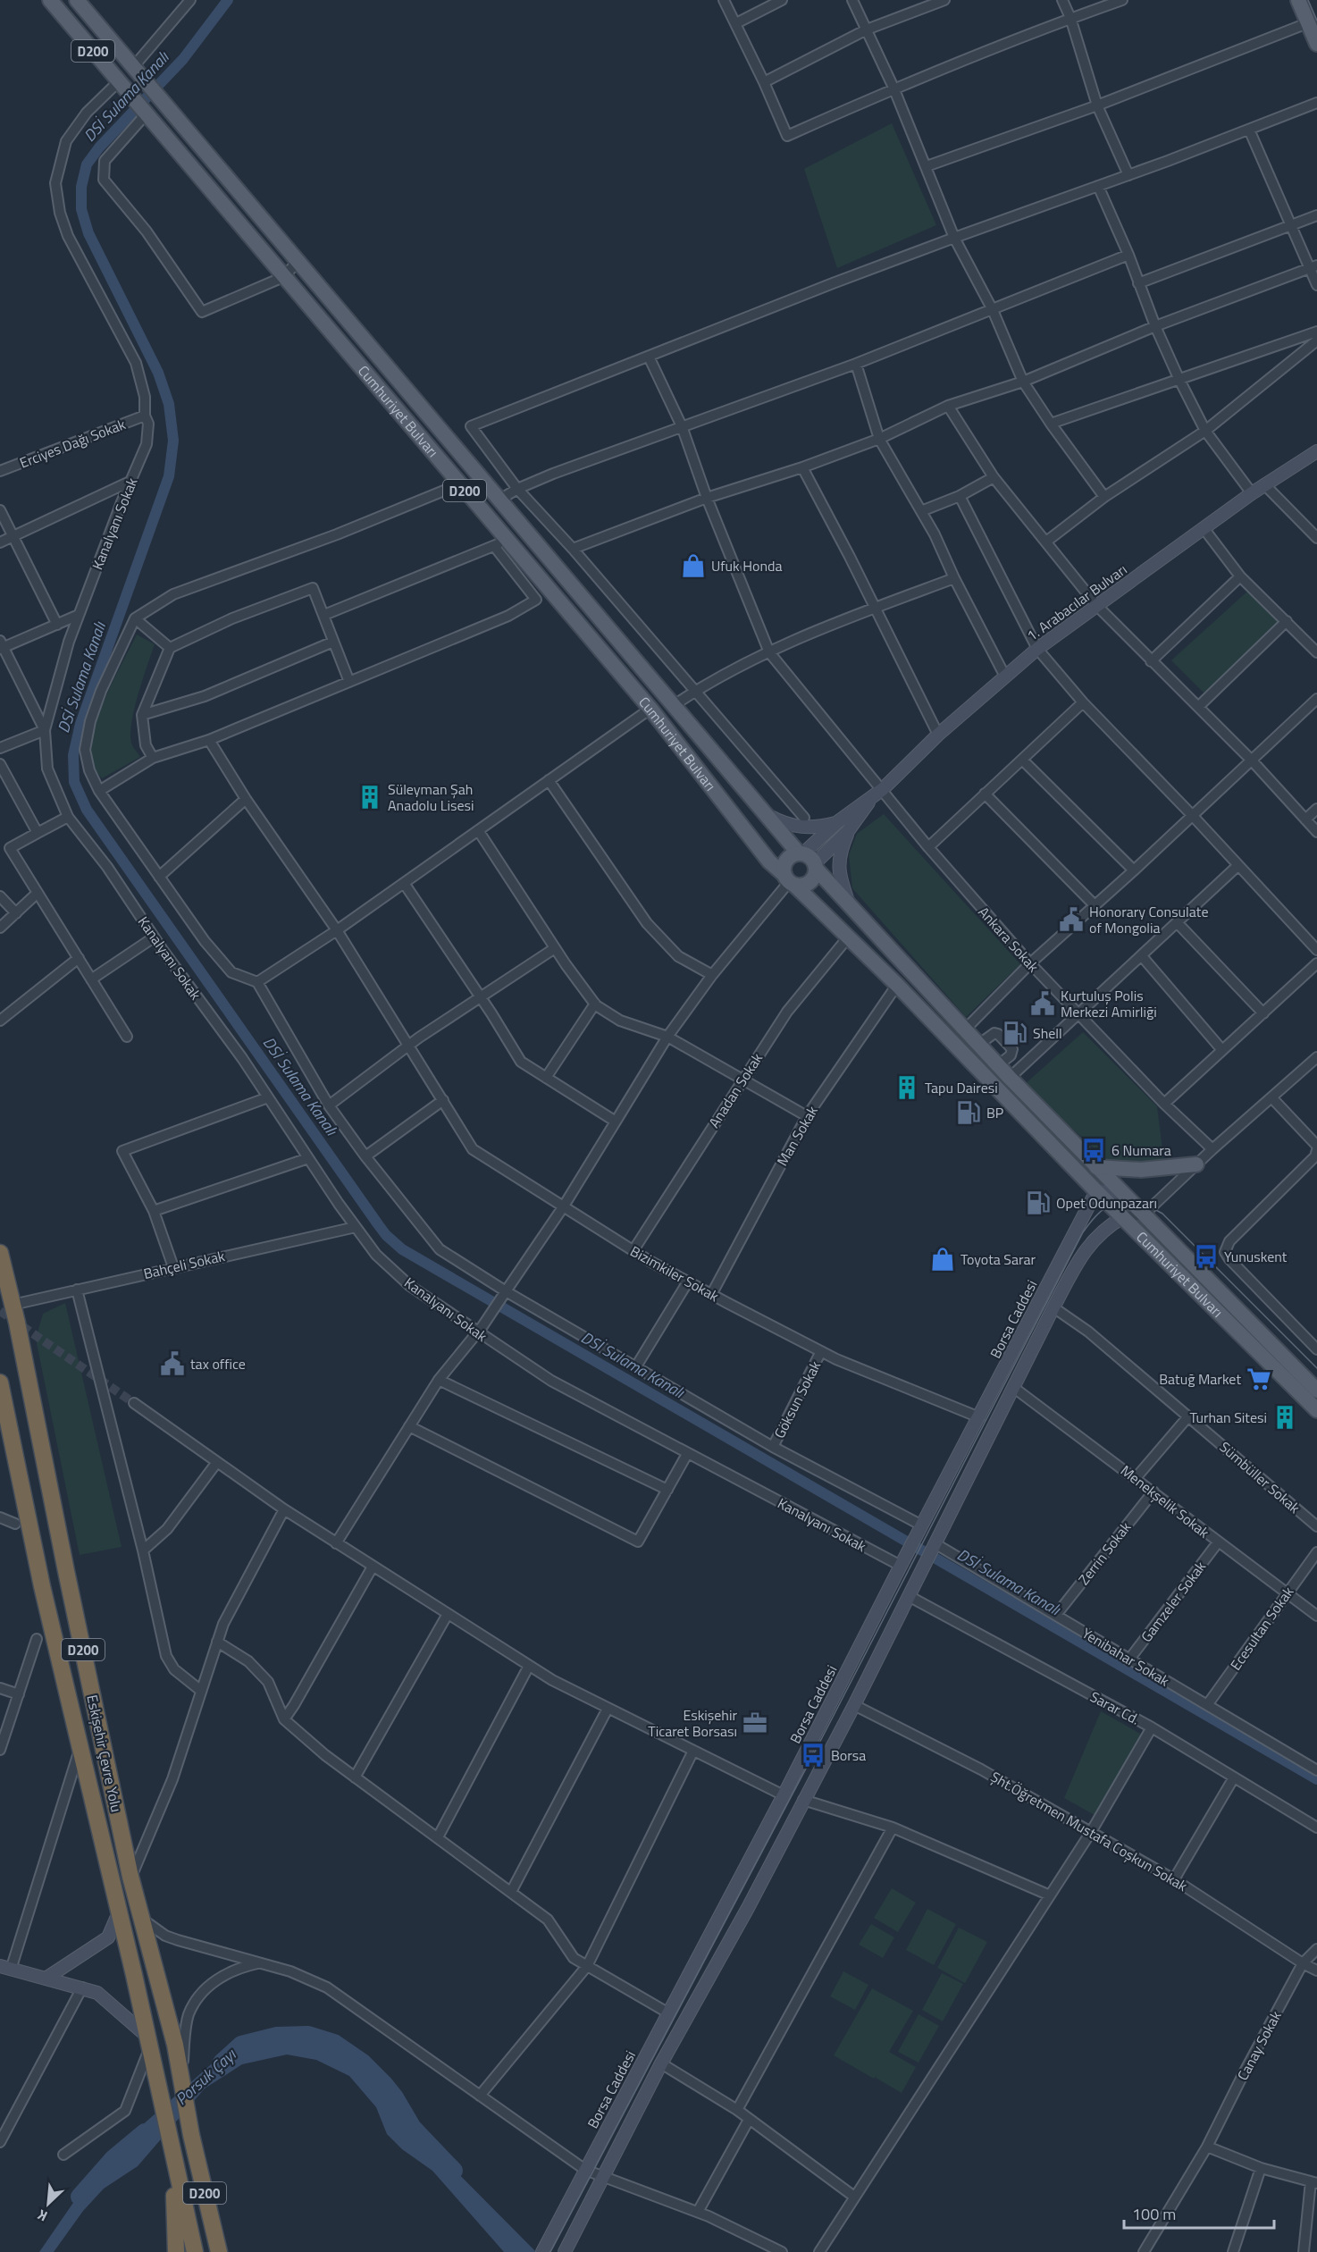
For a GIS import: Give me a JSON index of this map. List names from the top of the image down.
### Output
{
  "streets": {
    "highway": ["D200", "Eskişehir Çevre Yolu"],
    "main road": ["Cumhuriyet Bulvarı", "1. Arabacılar Bulvarı", "Borsa Caddesi"],
    "street": [
      "Erciyes Dağı Sokak",
      "Kanalyanı Sokak",
      "Ankara Sokak",
      "Anadan Sokak",
      "Man Sokak",
      "Bahçeli Sokak",
      "Bizimkiler Sokak",
      "Göksun Sokak",
      "Sümbüller Sokak",
      "Menekşelik Sokak",
      "Zerrin Sokak",
      "Gamzeler Sokak",
      "Ecesultan Sokak",
      "Yenibahar Sokak",
      "Sarar Cd.",
      "Şht.Öğretmen Mustafa Coşkun Sokak",
      "Canay Sokak"
    ]
  },
  "crossings": [
    ["Cumhuriyet Bulvarı", "Kanalyanı Sokak"],
    ["Cumhuriyet Bulvarı", "1. Arabacılar Bulvarı"],
    ["Cumhuriyet Bulvarı", "Anadan Sokak"],
    ["Cumhuriyet Bulvarı", "Man Sokak"],
    ["Cumhuriyet Bulvarı", "Borsa Caddesi"],
    ["Erciyes Dağı Sokak", "Kanalyanı Sokak"],
    ["Kanalyanı Sokak", "Bahçeli Sokak"],
    ["Kanalyanı Sokak", "Borsa Caddesi"],
    ["1. Arabacılar Bulvarı", "Ankara Sokak"],
    ["Anadan Sokak", "Bizimkiler Sokak"],
    ["Man Sokak", "Bizimkiler Sokak"],
    ["Bahçeli Sokak", "Eskişehir Çevre Yolu"],
    ["Bizimkiler Sokak", "Borsa Caddesi"],
    ["Bizimkiler Sokak", "Göksun Sokak"],
    ["Menekşelik Sokak", "Zerrin Sokak"],
    ["Menekşelik Sokak", "Gamzeler Sokak"],
    ["Menekşelik Sokak", "Ecesultan Sokak"],
    ["Zerrin Sokak", "Yenibahar Sokak"],
    ["Gamzeler Sokak", "Yenibahar Sokak"],
    ["Ecesultan Sokak", "Yenibahar Sokak"],
    ["Şht.Öğretmen Mustafa Coşkun Sokak", "Canay Sokak"]
  ],
  "water": ["DSİ Sulama Kanalı", "Porsuk Çayı"],
  "places": {
    "shop": ["Ufuk Honda", "Toyota Sarar"],
    "building": ["Süleyman Şah Anadolu Lisesi", "Tapu Dairesi", "Turhan Sitesi"],
    "public building": ["Honorary Consulate of Mongolia", "Kurtuluş Polis Merkezi Amirliği", "tax office"],
    "fuel station": ["Shell", "BP", "Opet Odunpazarı"],
    "bus stop": ["6 Numara", "Yunuskent", "Borsa"],
    "supermarket": ["Batuğ Market"],
    "office": ["Eskişehir Ticaret Borsası"]
  },
  "scale_bar": "100 m",
  "north": "bottom left"
}
